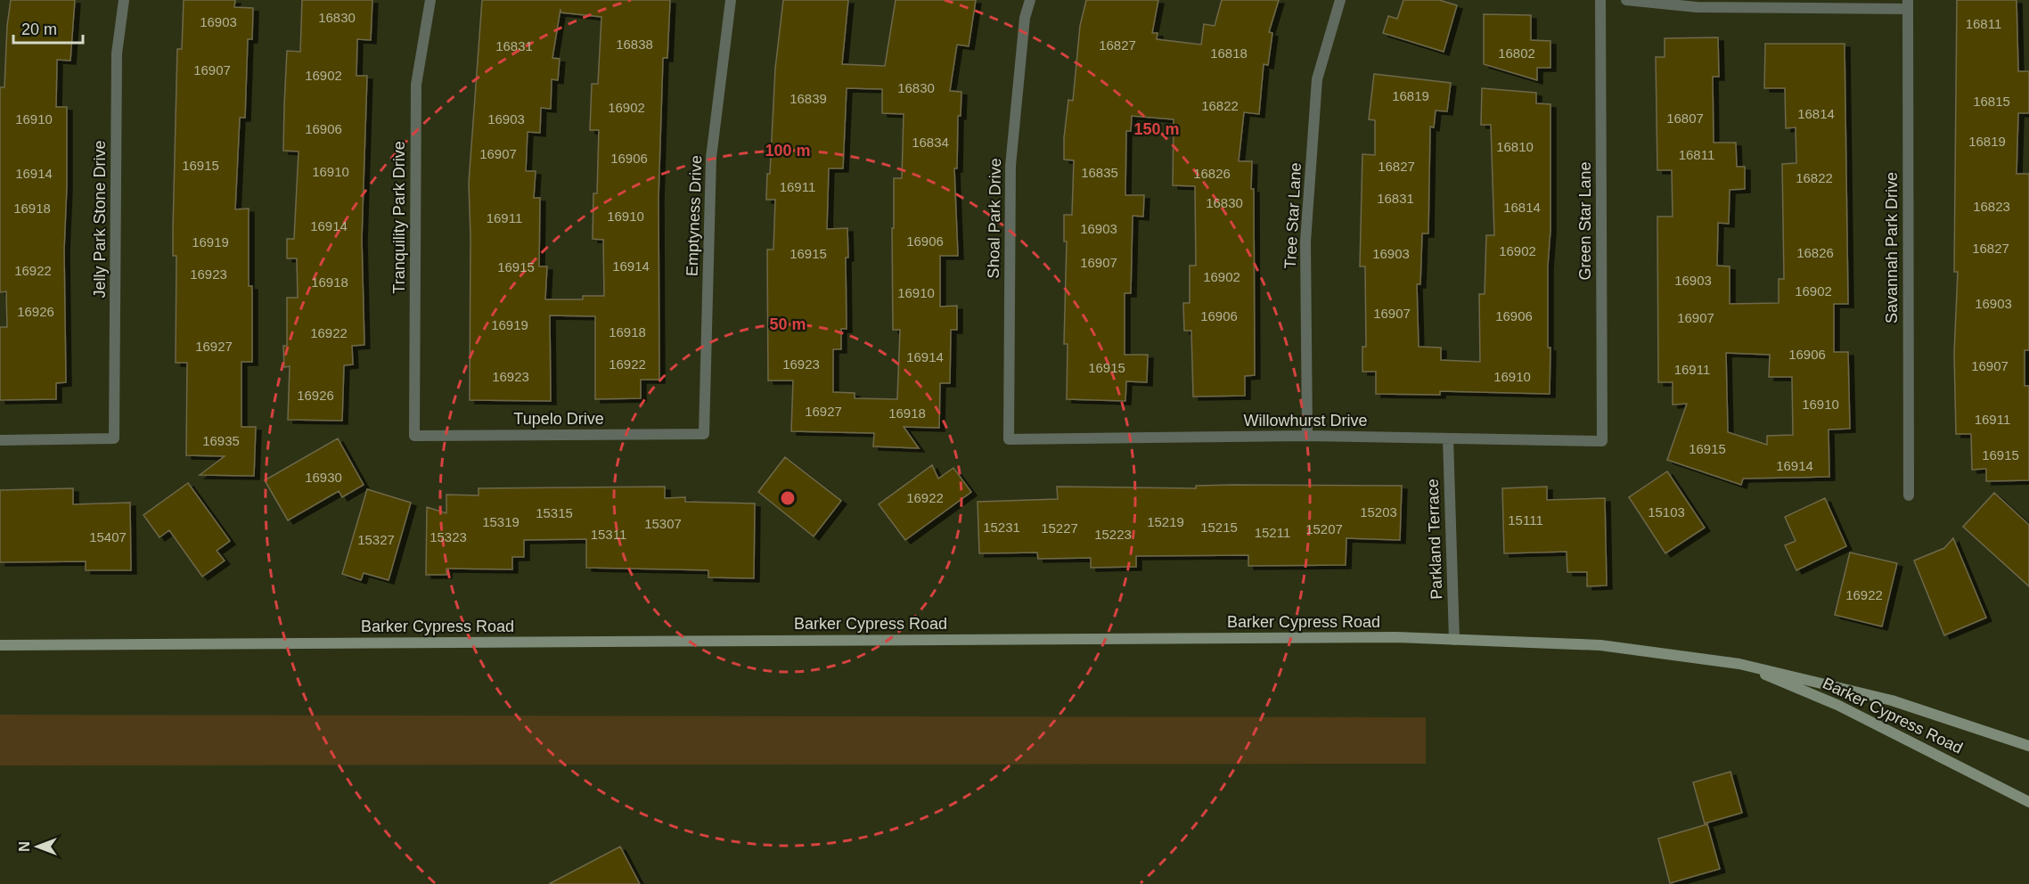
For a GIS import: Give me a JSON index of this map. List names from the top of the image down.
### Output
{
  "streets": {
    "street": [
      "Emptyness Drive",
      "Tree Star Lane",
      "Tranquility Park Drive",
      "Shoal Park Drive",
      "Jelly Park Stone Drive",
      "Green Star Lane",
      "Savannah Park Drive",
      "Tupelo Drive",
      "Willowhurst Drive",
      "Parkland Terrace",
      "Barker Cypress Road"
    ]
  },
  "crossings": [
    ["Emptyness Drive", "Tupelo Drive"],
    ["Tree Star Lane", "Willowhurst Drive"],
    ["Tranquility Park Drive", "Tupelo Drive"],
    ["Shoal Park Drive", "Willowhurst Drive"],
    ["Green Star Lane", "Willowhurst Drive"],
    ["Willowhurst Drive", "Parkland Terrace"],
    ["Parkland Terrace", "Barker Cypress Road"]
  ],
  "house_numbers": [
    "16830",
    "16903",
    "16811",
    "16838",
    "16827",
    "16831",
    "16818",
    "16802",
    "16907",
    "16902",
    "16830",
    "16819",
    "16839",
    "16815",
    "16822",
    "16902",
    "16814",
    "16807",
    "16910",
    "16903",
    "16906",
    "16819",
    "16834",
    "16810",
    "16907",
    "16811",
    "16906",
    "16915",
    "16827",
    "16910",
    "16835",
    "16914",
    "16826",
    "16822",
    "16911",
    "16831",
    "16830",
    "16823",
    "16814",
    "16918",
    "16910",
    "16911",
    "16914",
    "16903",
    "16906",
    "16919",
    "16827",
    "16902",
    "16826",
    "16915",
    "16903",
    "16907",
    "16914",
    "16915",
    "16922",
    "16923",
    "16902",
    "16903",
    "16918",
    "16902",
    "16910",
    "16903",
    "16926",
    "16907",
    "16906",
    "16906",
    "16907",
    "16919",
    "16918",
    "16922",
    "16927",
    "16906",
    "16914",
    "16922",
    "16923",
    "16907",
    "16915",
    "16911",
    "16923",
    "16910",
    "16926",
    "16910",
    "16927",
    "16918",
    "16911",
    "16935",
    "16915",
    "16915",
    "16914",
    "16930",
    "16922",
    "15203",
    "15103",
    "15315",
    "15111",
    "15319",
    "15219",
    "15307",
    "15231",
    "15215",
    "15227",
    "15207",
    "15211",
    "15311",
    "15223",
    "15407",
    "15323",
    "15327",
    "16922"
  ],
  "scale_bar": "20 m",
  "north": "left",
  "rings": ["150 m", "100 m", "50 m"]
}
